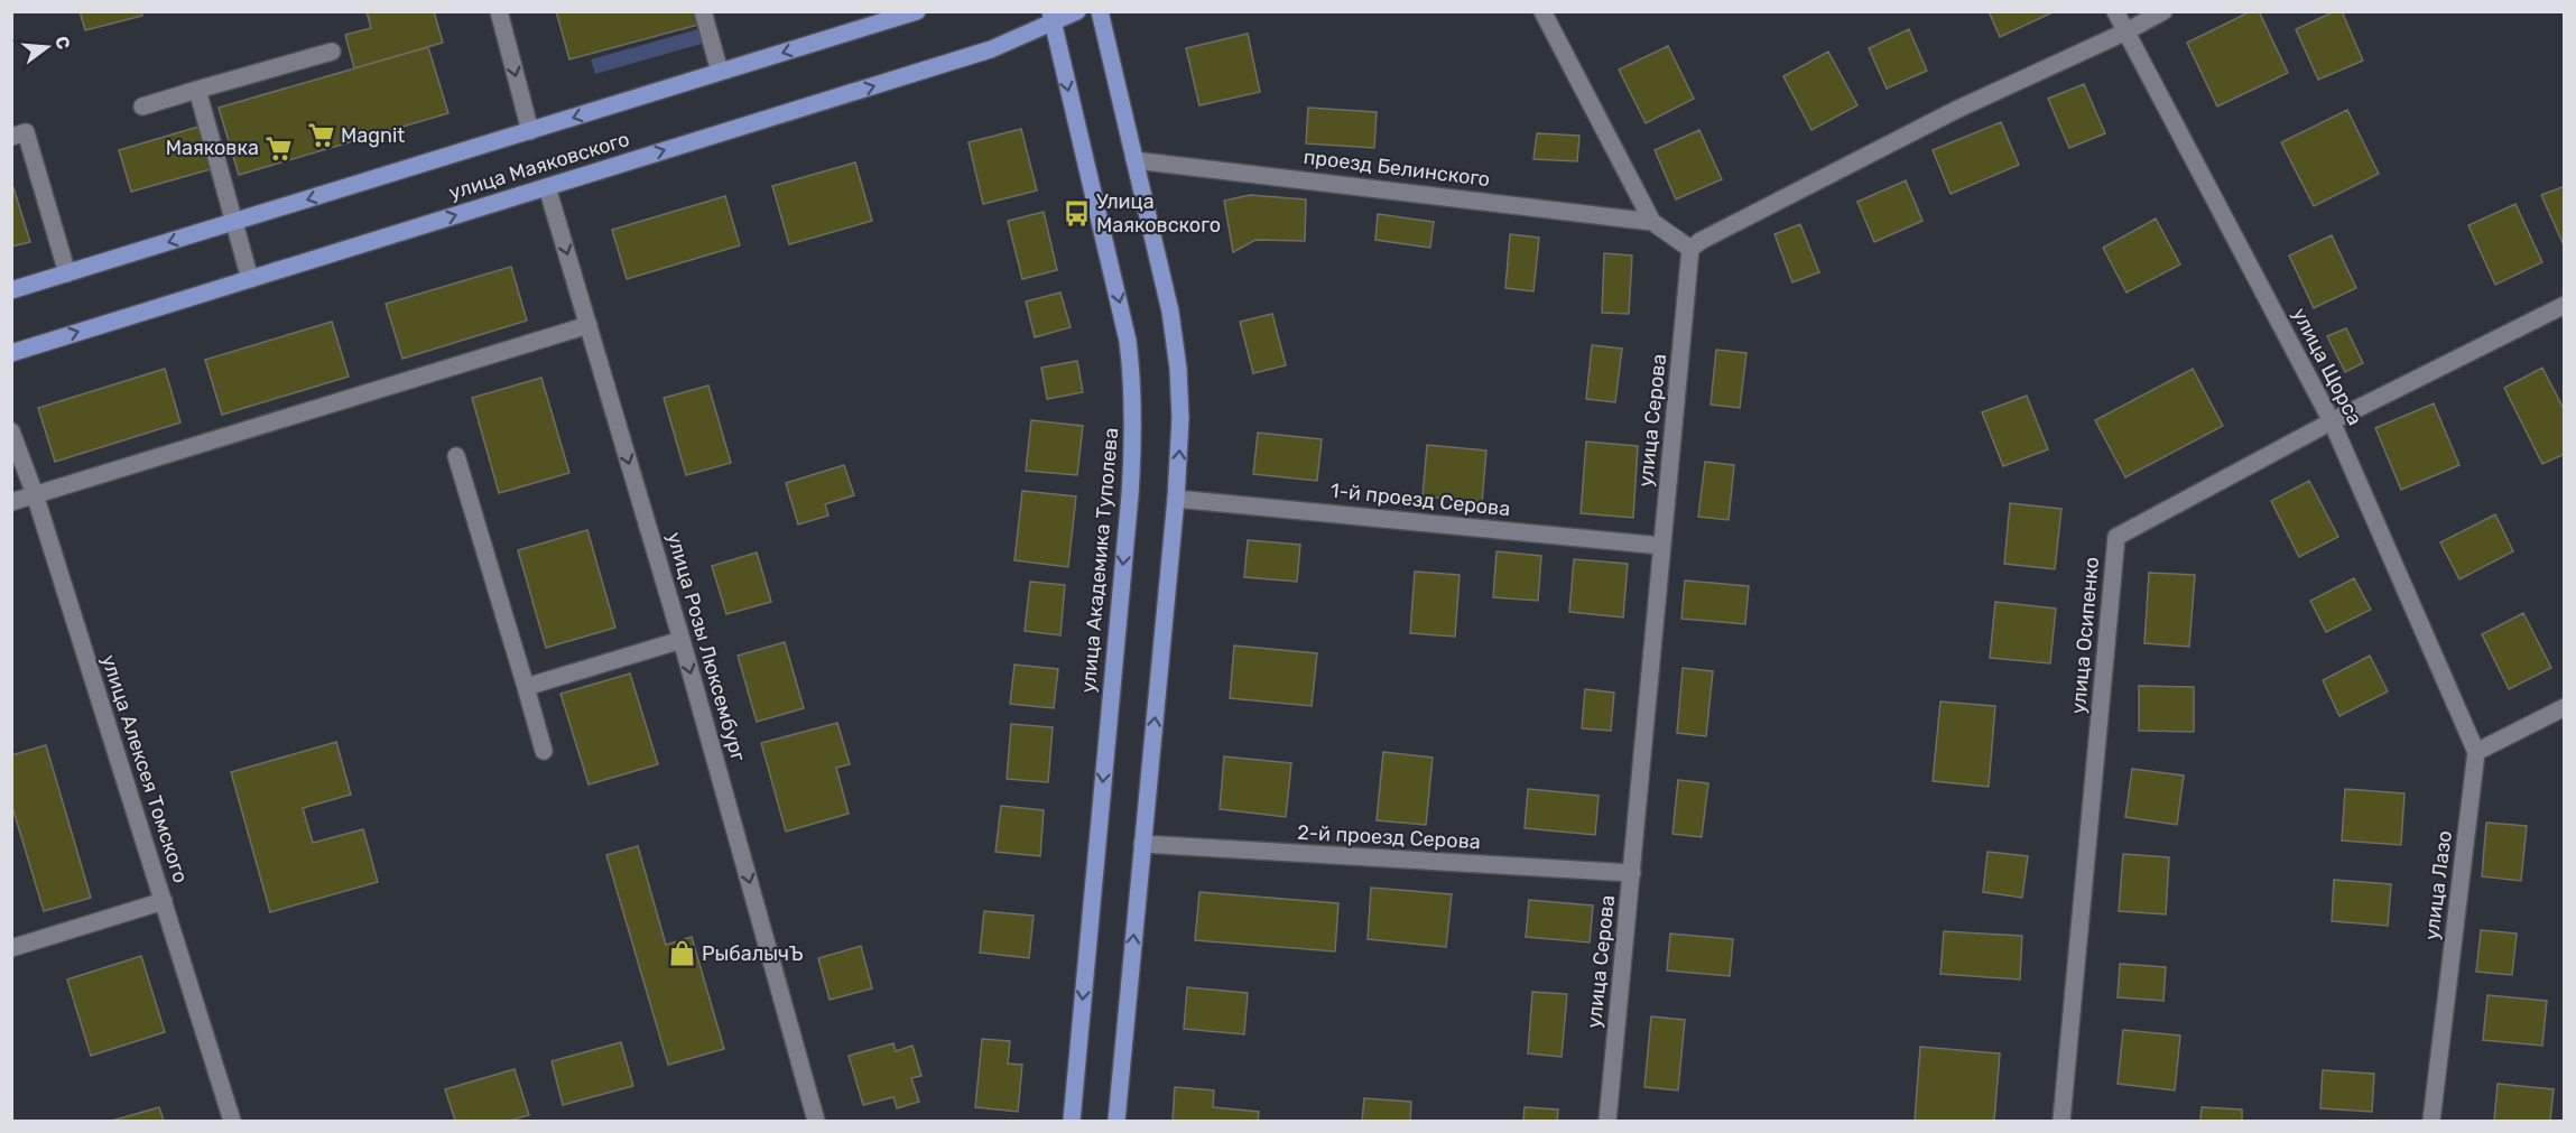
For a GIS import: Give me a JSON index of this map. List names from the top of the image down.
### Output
{
  "streets": {
    "main road": ["улица Маяковского", "улица Академика Туполева"],
    "street": [
      "проезд Белинского",
      "улица Щорса",
      "улица Серова",
      "1-й проезд Серова",
      "улица Осипенко",
      "улица Розы Люксембург",
      "улица Алексея Томского",
      "2-й проезд Серова",
      "улица Лазо"
    ]
  },
  "crossings": [
    ["улица Маяковского", "улица Академика Туполева"],
    ["улица Маяковского", "улица Розы Люксембург"],
    ["проезд Белинского", "улица Серова"],
    ["улица Щорса", "улица Осипенко"],
    ["улица Щорса", "улица Лазо"],
    ["улица Серова", "1-й проезд Серова"],
    ["улица Серова", "2-й проезд Серова"]
  ],
  "one_way": ["улица Розы Люксембург"],
  "places": {
    "supermarket": ["Magnit", "Маяковка"],
    "bus stop": ["Улица Маяковского"],
    "shop": ["РыбалычЪ"]
  },
  "north": "right"
}
